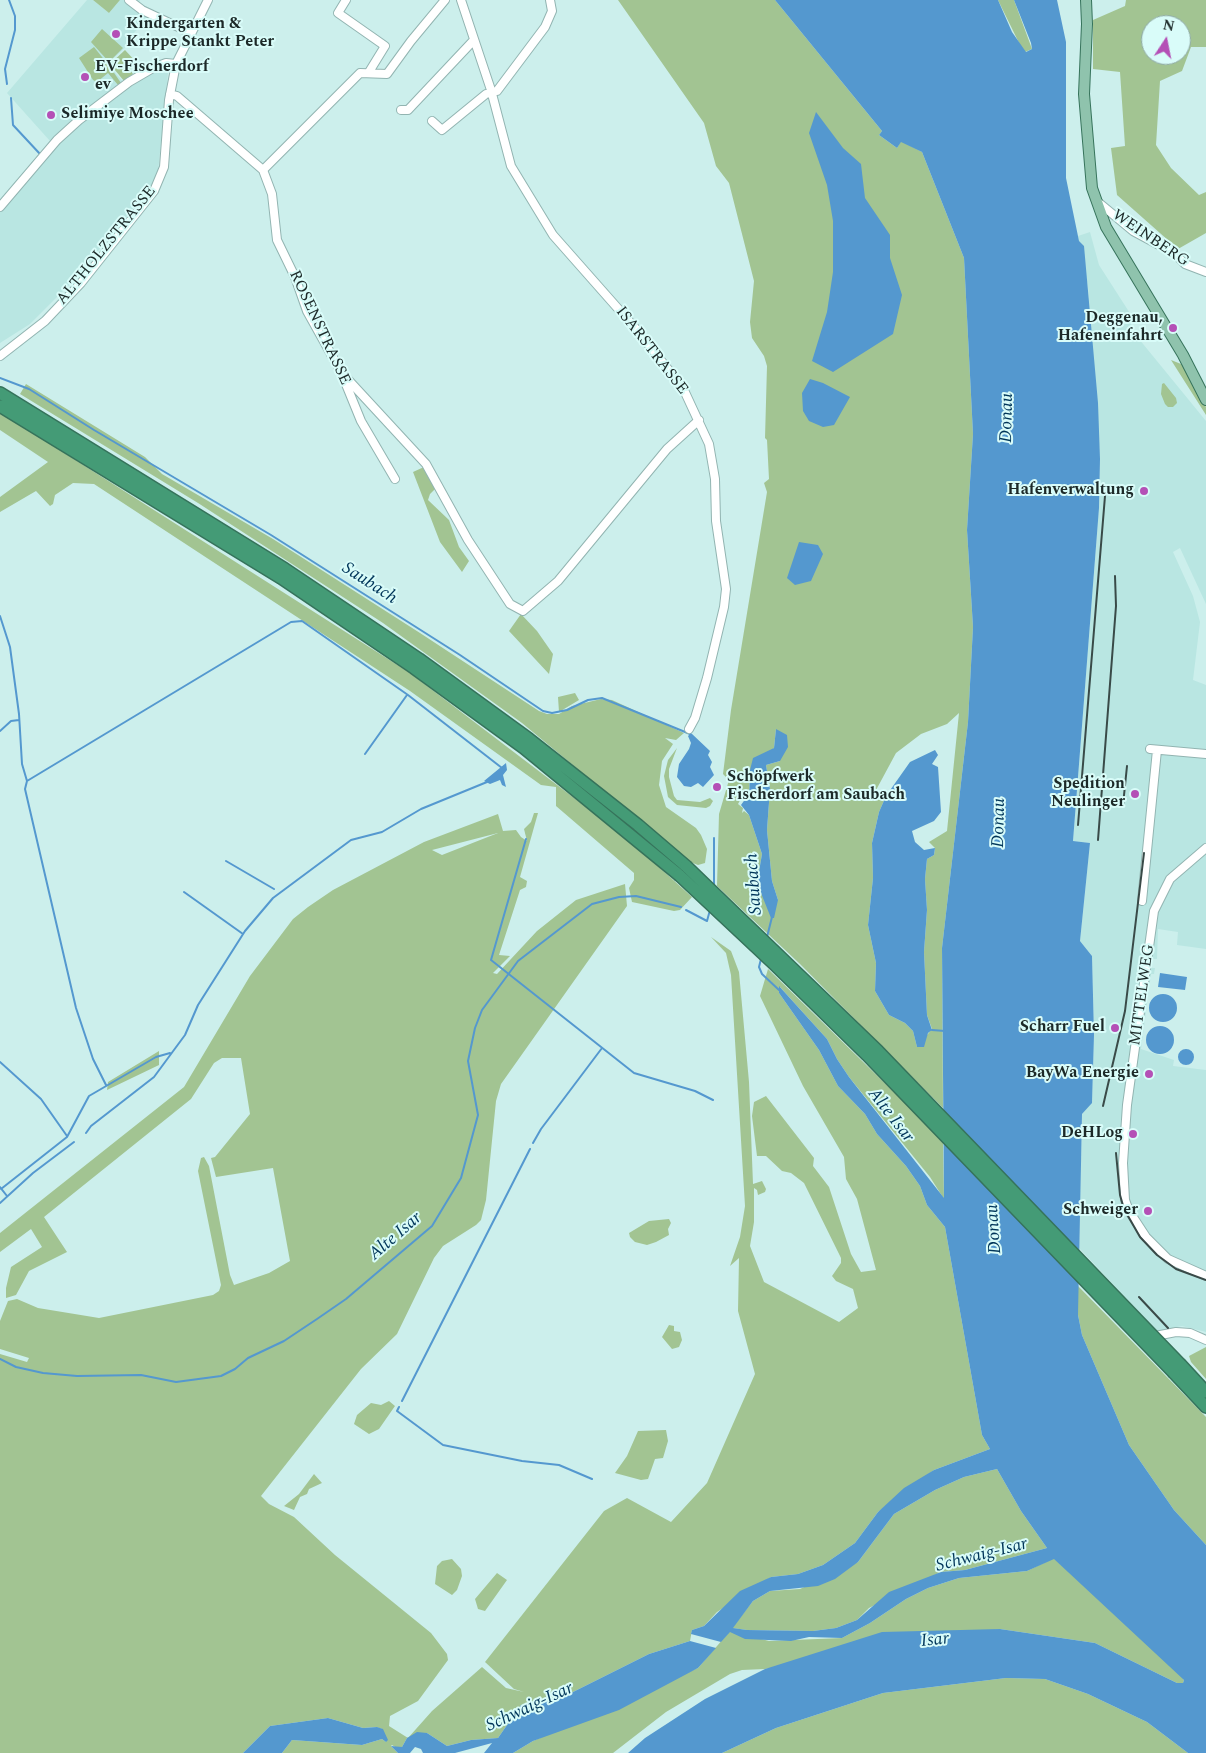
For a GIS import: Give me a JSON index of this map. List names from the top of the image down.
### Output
{
  "streets": {
    "street": [
      "WEINBERG",
      "ALTHOLZSTRASSE",
      "ROSENSTRASSE",
      "ISARSTRASSE",
      "MITTELWEG"
    ]
  },
  "crossings": [
    ["ALTHOLZSTRASSE", "ROSENSTRASSE"]
  ],
  "water": [
    "Donau",
    "Saubach",
    "Alte Isar",
    "Schwaig-Isar",
    "Isar"
  ],
  "places": [
    "Kindergarten & Krippe Stankt Peter",
    "EV-Fischerdorf ev",
    "Selimiye Moschee",
    "Deggenau, Hafeneinfahrt",
    "Hafenverwaltung",
    "Schöpfwerk Fischerdorf am Saubach",
    "Spedition Neulinger",
    "Scharr Fuel",
    "BayWa Energie",
    "DeHLog",
    "Schweiger"
  ],
  "north": "top"
}
